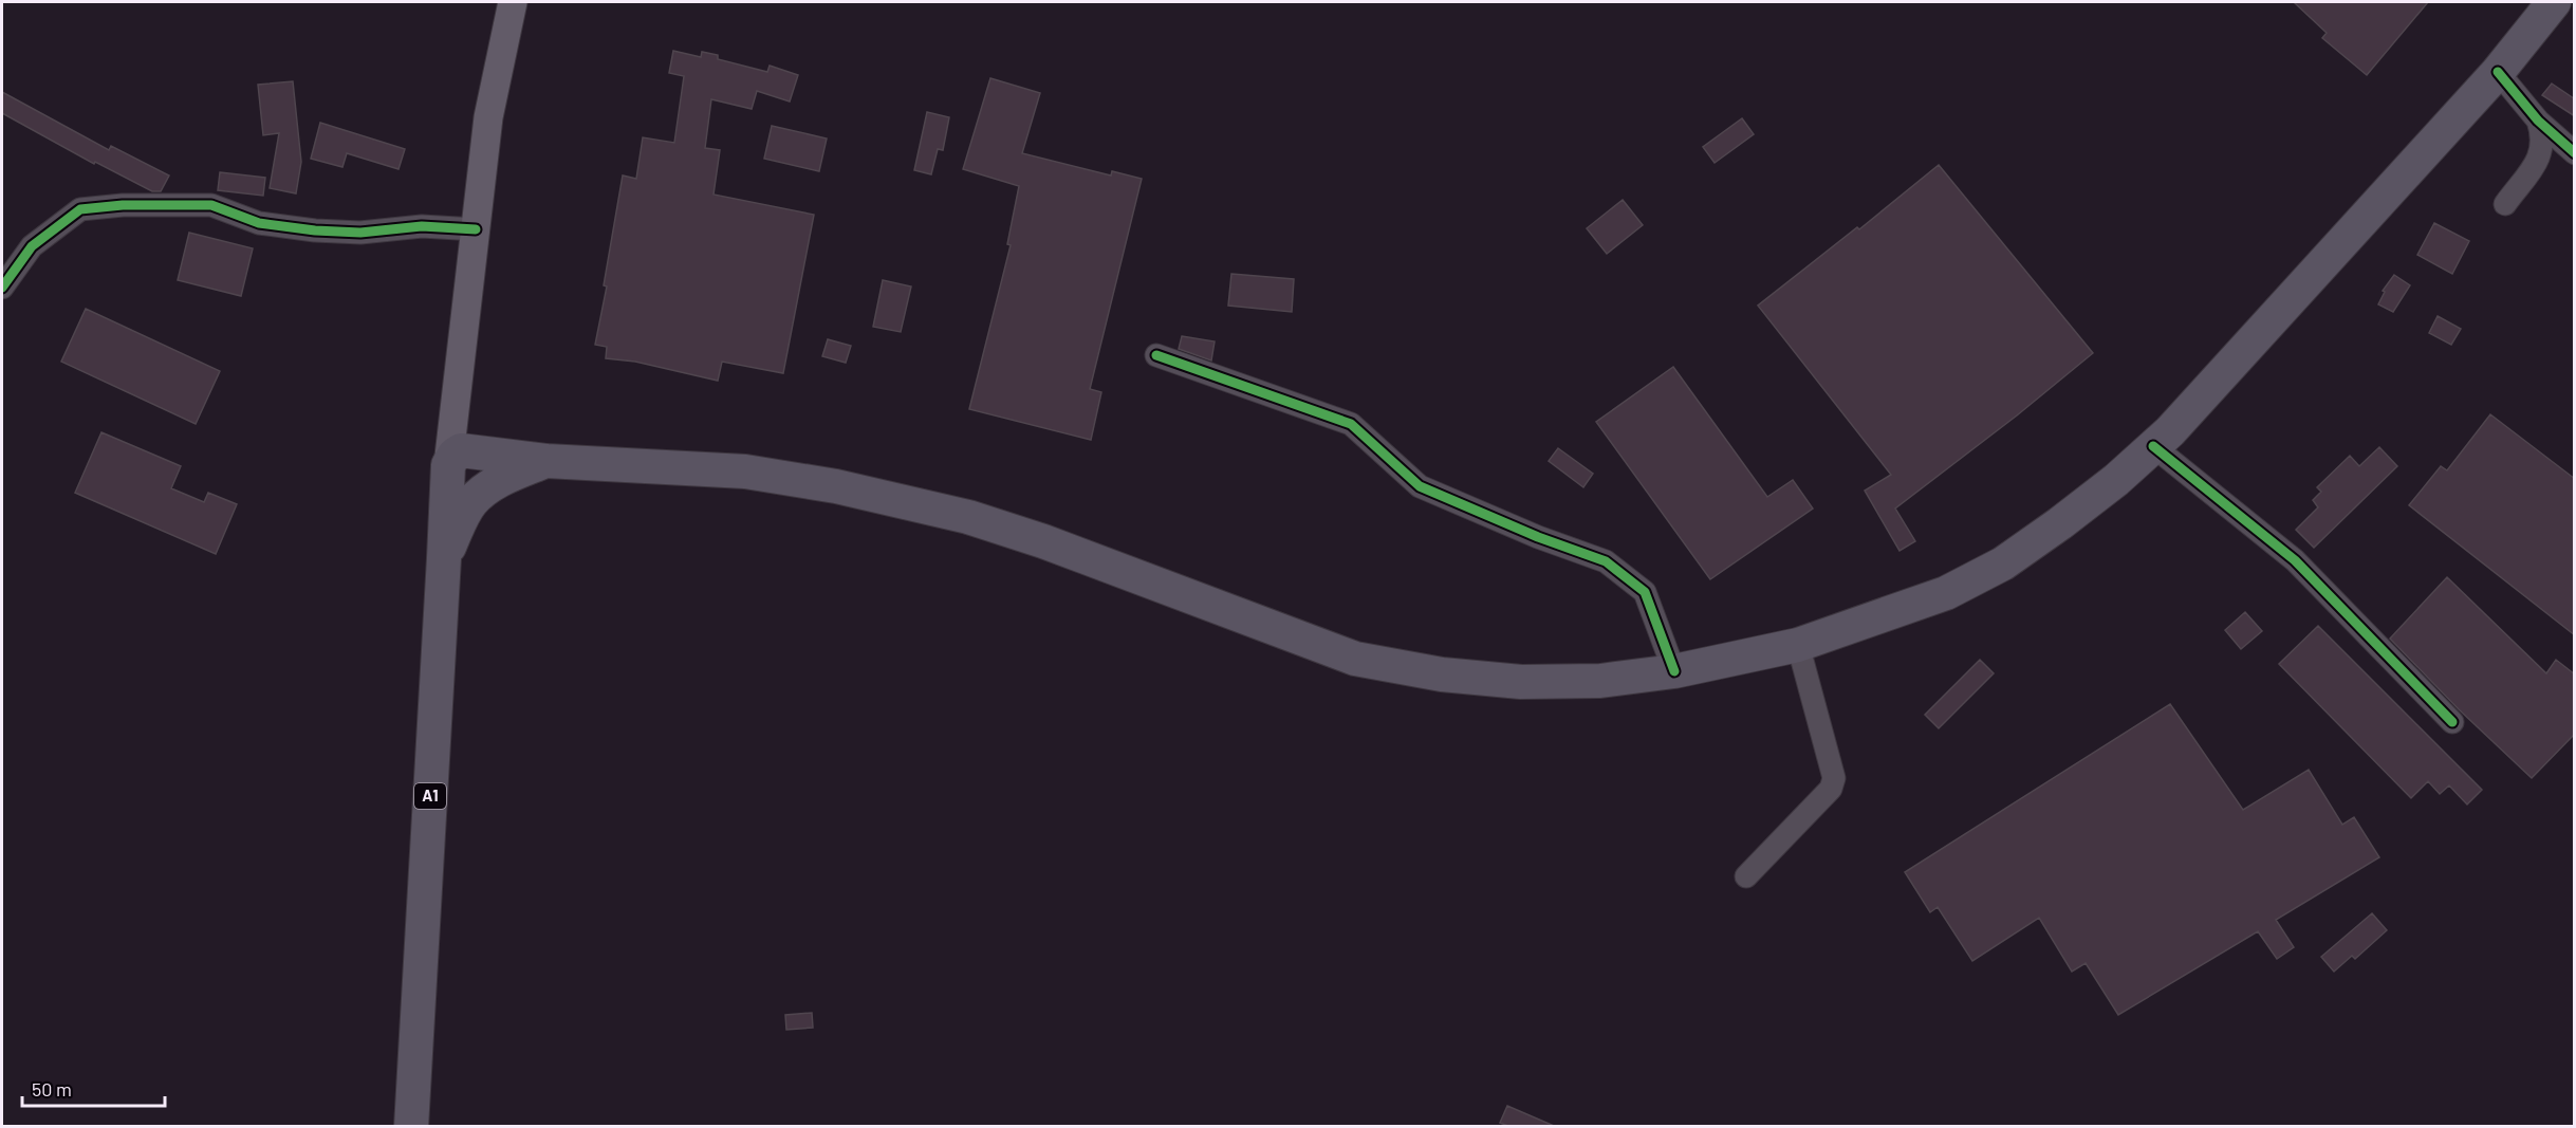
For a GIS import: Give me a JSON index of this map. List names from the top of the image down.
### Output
{
  "streets": {
    "highway": ["A1"]
  },
  "scale_bar": "50 m"
}
